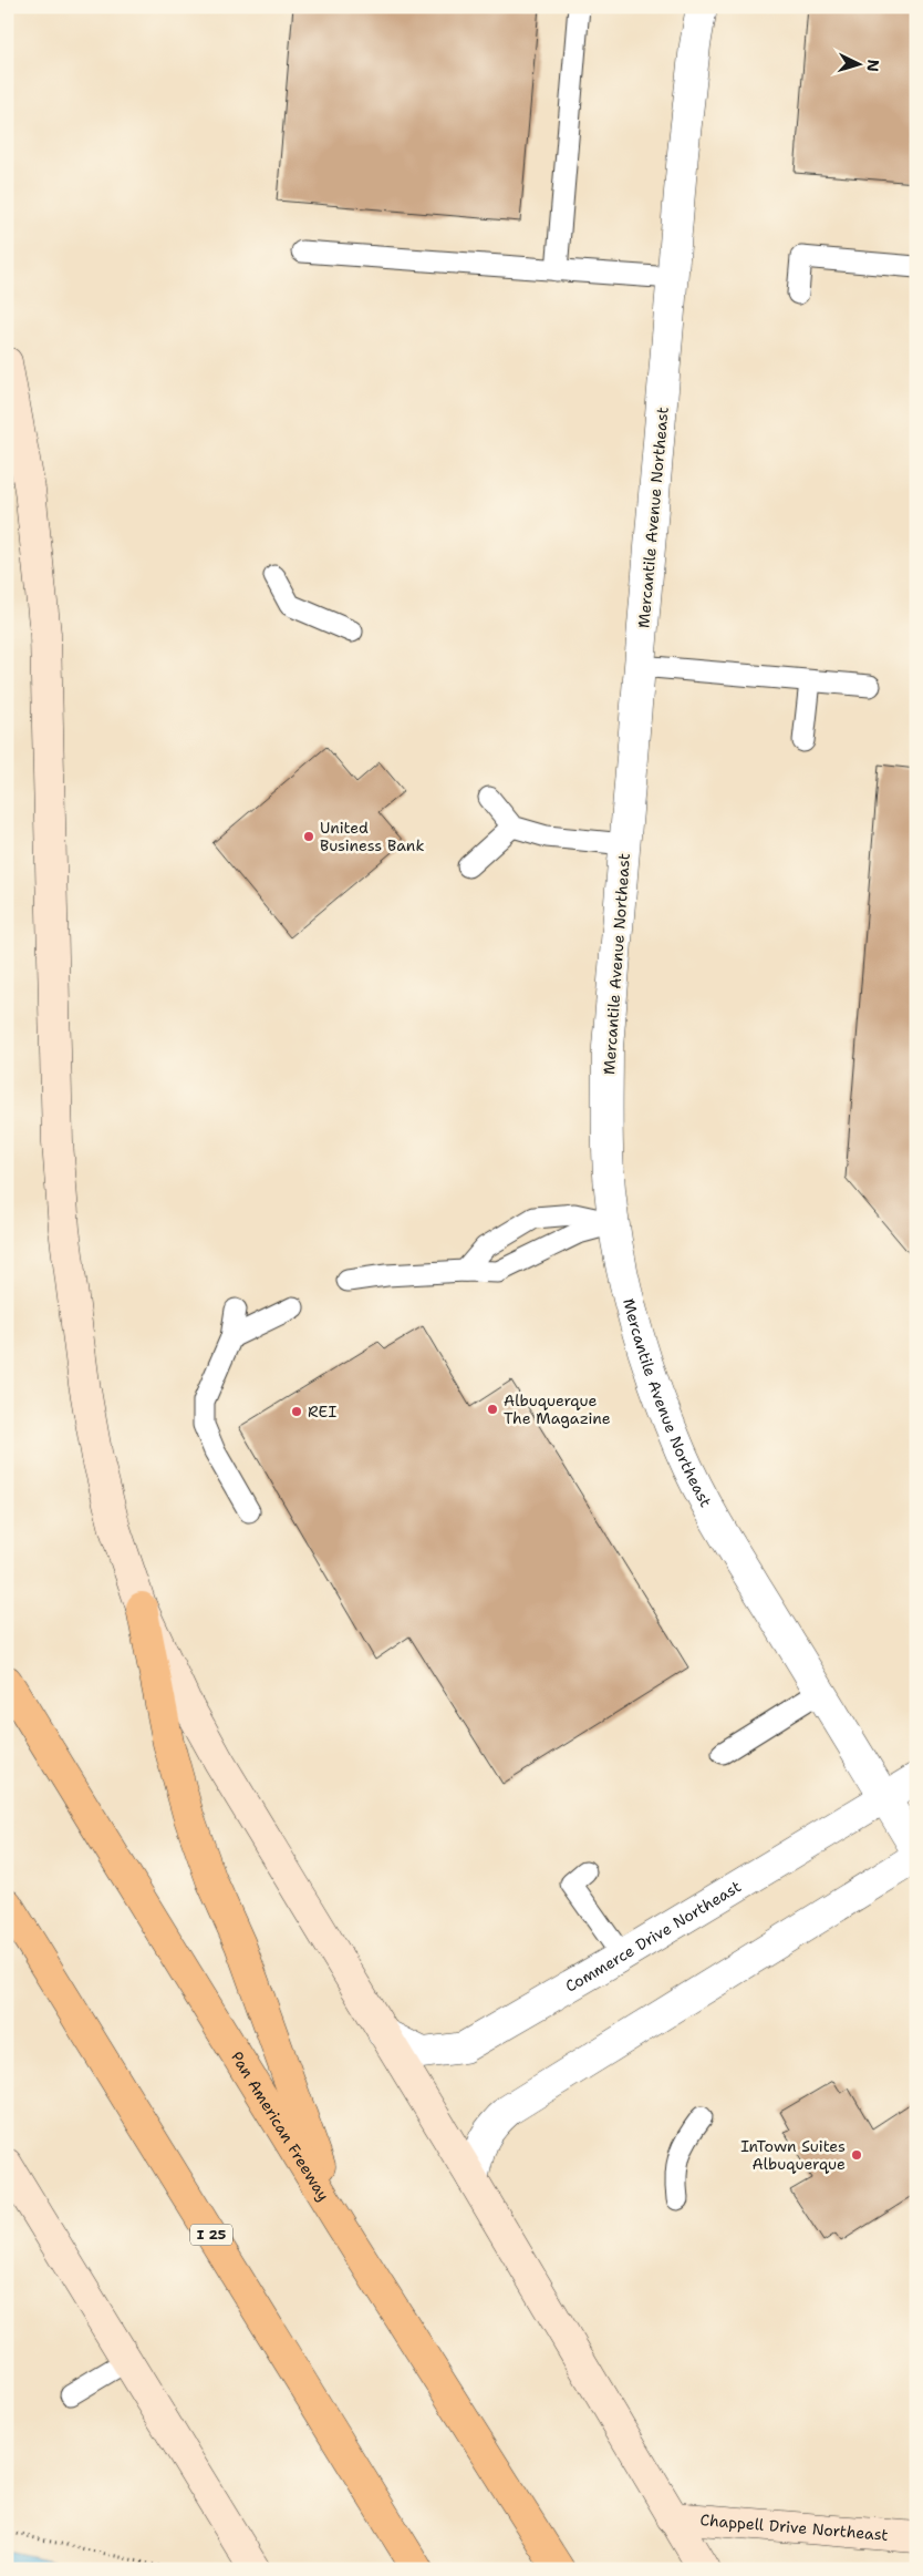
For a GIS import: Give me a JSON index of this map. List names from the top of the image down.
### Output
{
  "streets": {
    "highway": ["Pan American Freeway", "I 25"],
    "main road": ["Chappell Drive Northeast"],
    "street": ["Mercantile Avenue Northeast", "Commerce Drive Northeast"]
  },
  "crossings": [
    ["Mercantile Avenue Northeast", "Commerce Drive Northeast"]
  ],
  "places": [
    "United Business Bank",
    "Albuquerque The Magazine",
    "REI",
    "InTown Suites Albuquerque"
  ],
  "north": "right"
}
